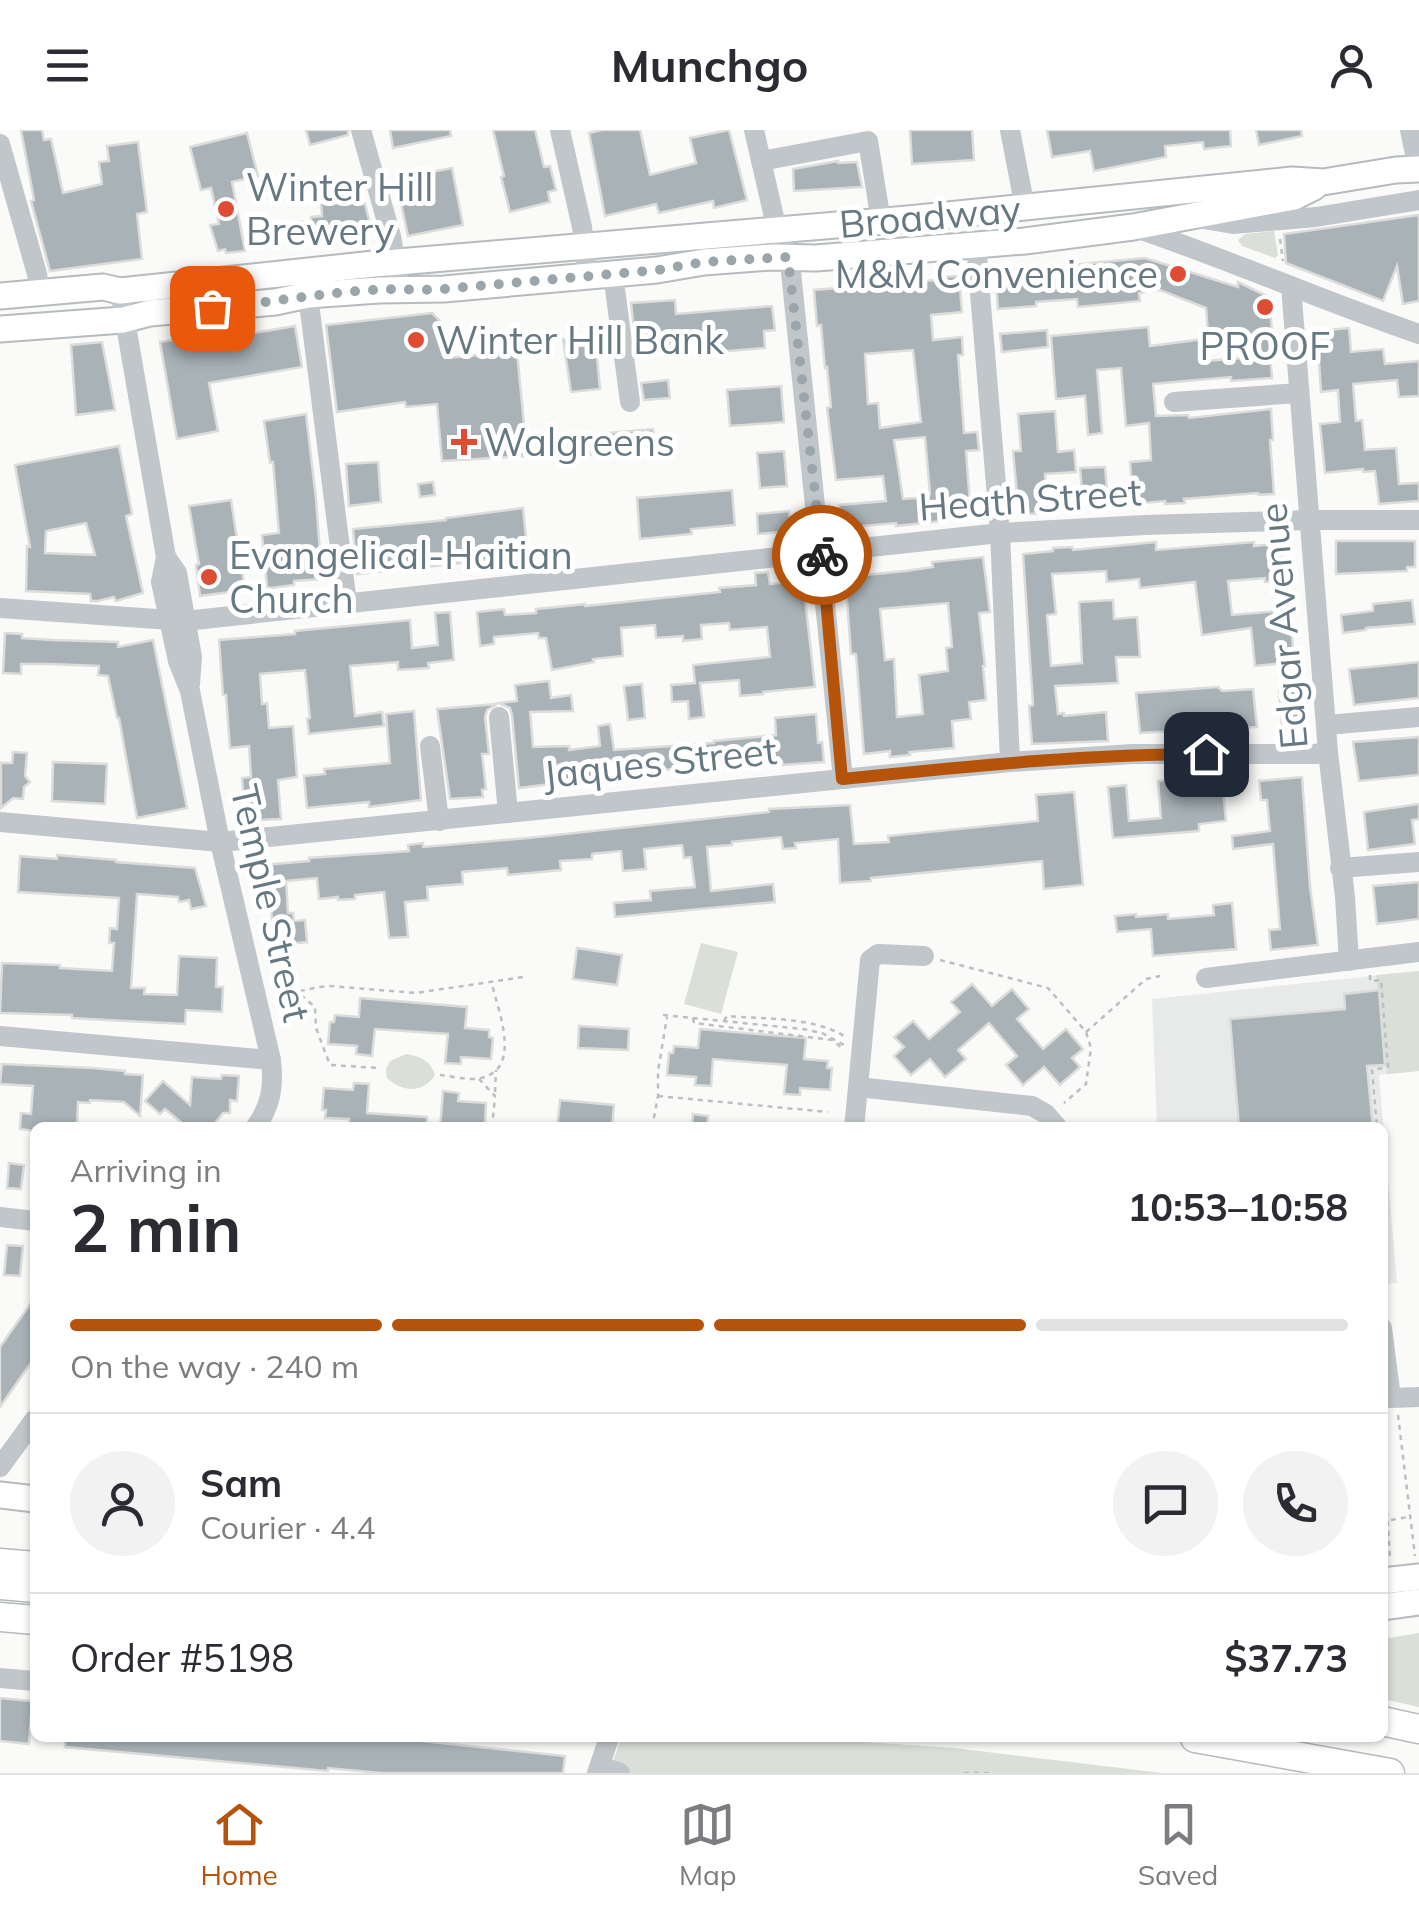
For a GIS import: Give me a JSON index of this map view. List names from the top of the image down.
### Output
{
  "streets": {
    "main road": ["Broadway"],
    "street": [
      "Heath Street",
      "Edgar Avenue",
      "Jaques Street",
      "Temple Street"
    ]
  },
  "crossings": [
    ["Broadway", "Temple Street"],
    ["Heath Street", "Edgar Avenue"],
    ["Heath Street", "Temple Street"],
    ["Edgar Avenue", "Jaques Street"],
    ["Jaques Street", "Temple Street"]
  ],
  "places": {
    "other": [
      "Winter Hill Brewery",
      "M&M Convenience",
      "PROOF",
      "Winter Hill Bank",
      "Evangelical-Haitian Church"
    ],
    "health": ["Walgreens"]
  },
  "page": {
    "header": "Munchgo",
    "heading": ["2 min", "Arriving in", "10:53–10:58"],
    "panel": [
      "Sam",
      "Courier · 4.4",
      "Order #5198",
      "$37.73"
    ],
    "bar": "On the way · 240 m",
    "tabs": ["Home", "Map", "Saved"]
  }
}
